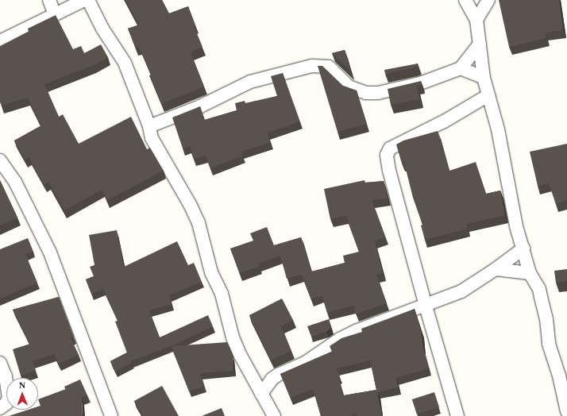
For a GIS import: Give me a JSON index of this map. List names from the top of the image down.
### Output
{
  "north": "top"
}
